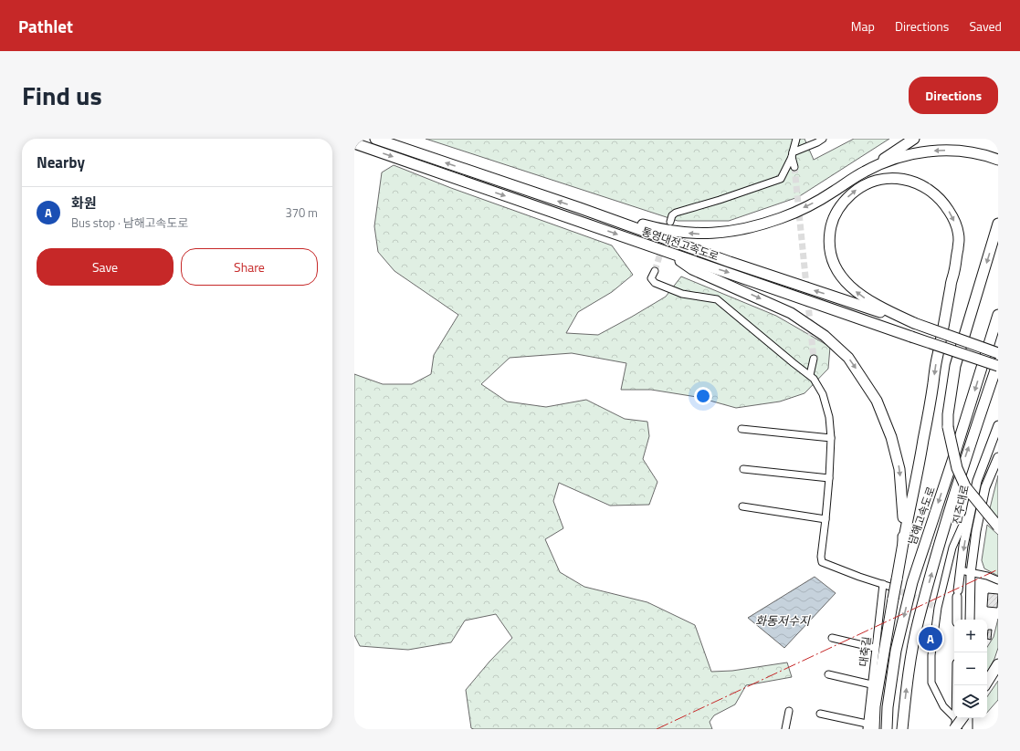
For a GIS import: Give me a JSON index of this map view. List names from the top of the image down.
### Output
{
  "streets": {
    "highway": ["통영대전고속도로", "남해고속도로"],
    "main road": ["진주대로"],
    "street": ["대축길"]
  },
  "water": ["화동저수지"],
  "page": {
    "header": "Pathlet",
    "nav": ["Map", "Directions", "Saved"],
    "title": "Find us",
    "buttons": [
      "Directions",
      ["Save", "Share"]
    ],
    "heading": "Nearby",
    "list": [
      {
        "mark": "A",
        "name": "화원",
        "note": "Bus stop · 남해고속도로",
        "value": "370 m"
      }
    ],
    "map_buttons": ["+", "−"],
    "pins": "A"
  }
}
